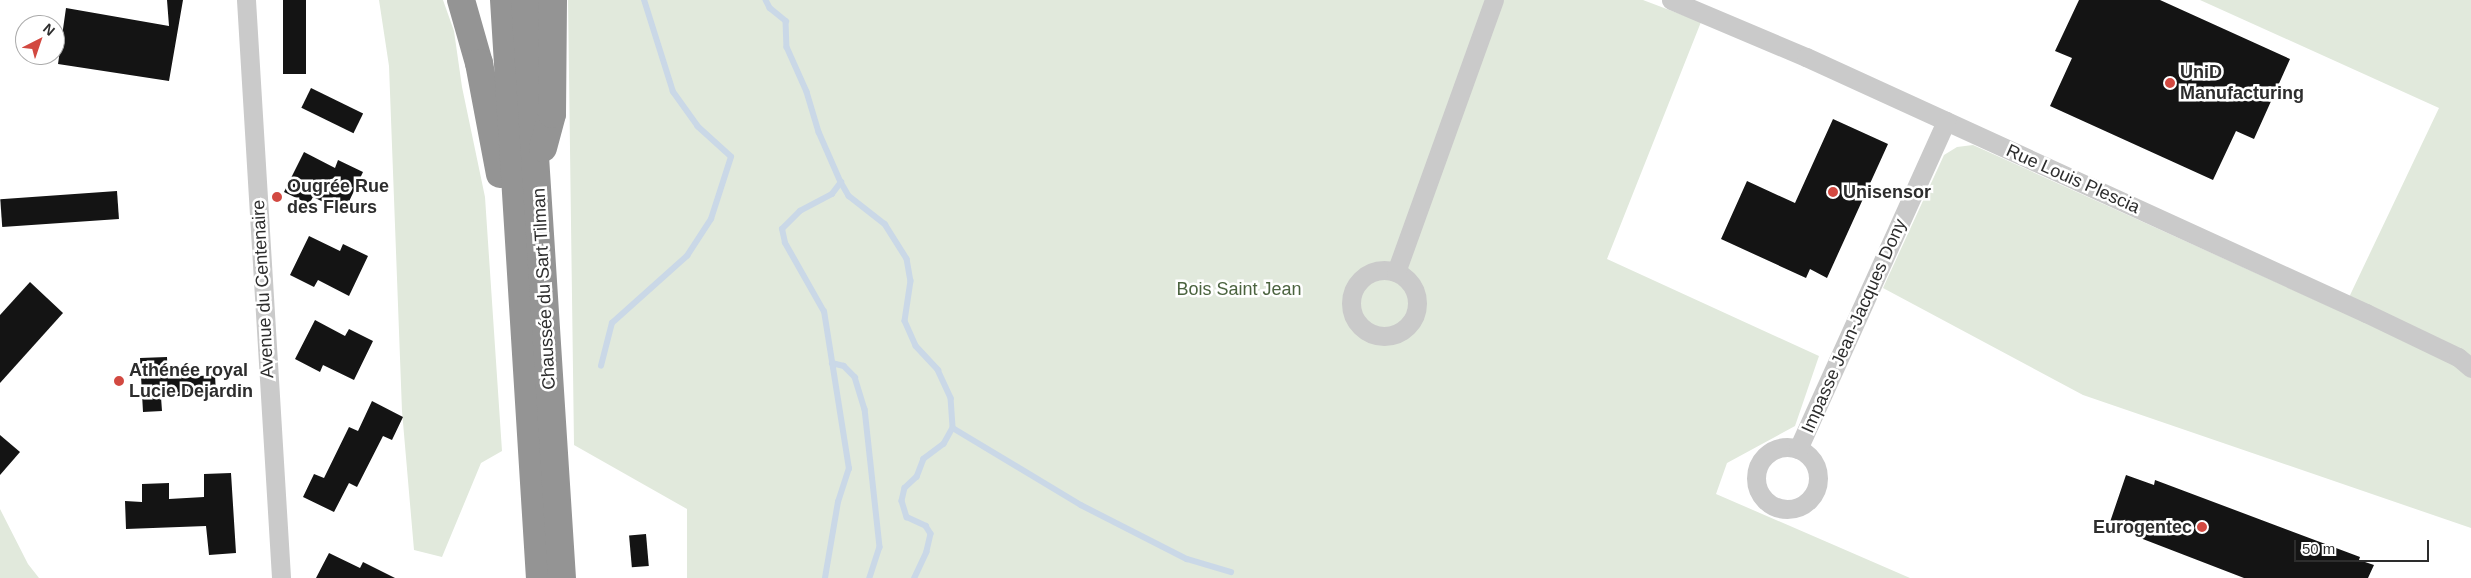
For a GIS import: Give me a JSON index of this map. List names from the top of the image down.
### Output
{
  "streets": {
    "highway": ["Chaussée du Sart Tilman"],
    "street": ["Rue Louis Plescia", "Avenue du Centenaire", "Impasse Jean-Jacques Dony"]
  },
  "crossings": [
    ["Rue Louis Plescia", "Impasse Jean-Jacques Dony"]
  ],
  "parks": ["Bois Saint Jean"],
  "places": [
    "UniD Manufacturing",
    "Unisensor",
    "Ougrée Rue des Fleurs",
    "Athénée royal Lucie Dejardin",
    "Eurogentec"
  ],
  "scale_bar": "50 m",
  "north": "top right"
}
